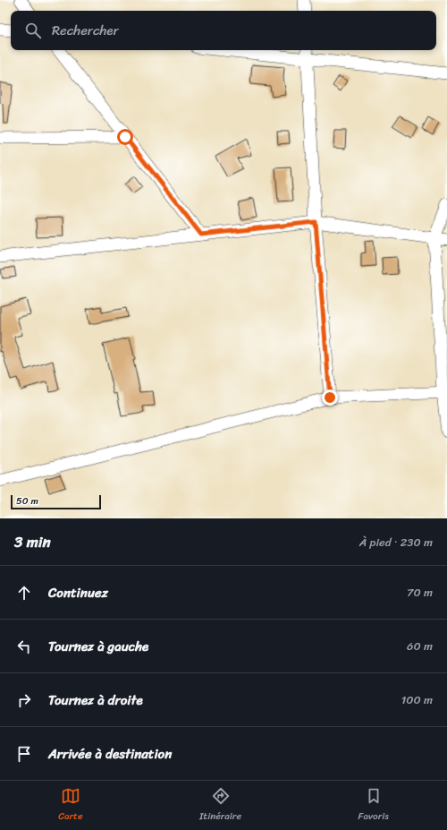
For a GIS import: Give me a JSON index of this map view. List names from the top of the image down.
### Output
{
  "scale_bar": "50 m",
  "page": {
    "search": "Rechercher",
    "scale": "50 m",
    "heading": ["3 min", "À pied · 230 m"],
    "list": [
      ["Continuez", "70 m"],
      ["Tournez à gauche", "60 m"],
      ["Tournez à droite", "100 m"],
      "Arrivée à destination"
    ],
    "nav": ["Carte", "Itinéraire", "Favoris"]
  }
}
